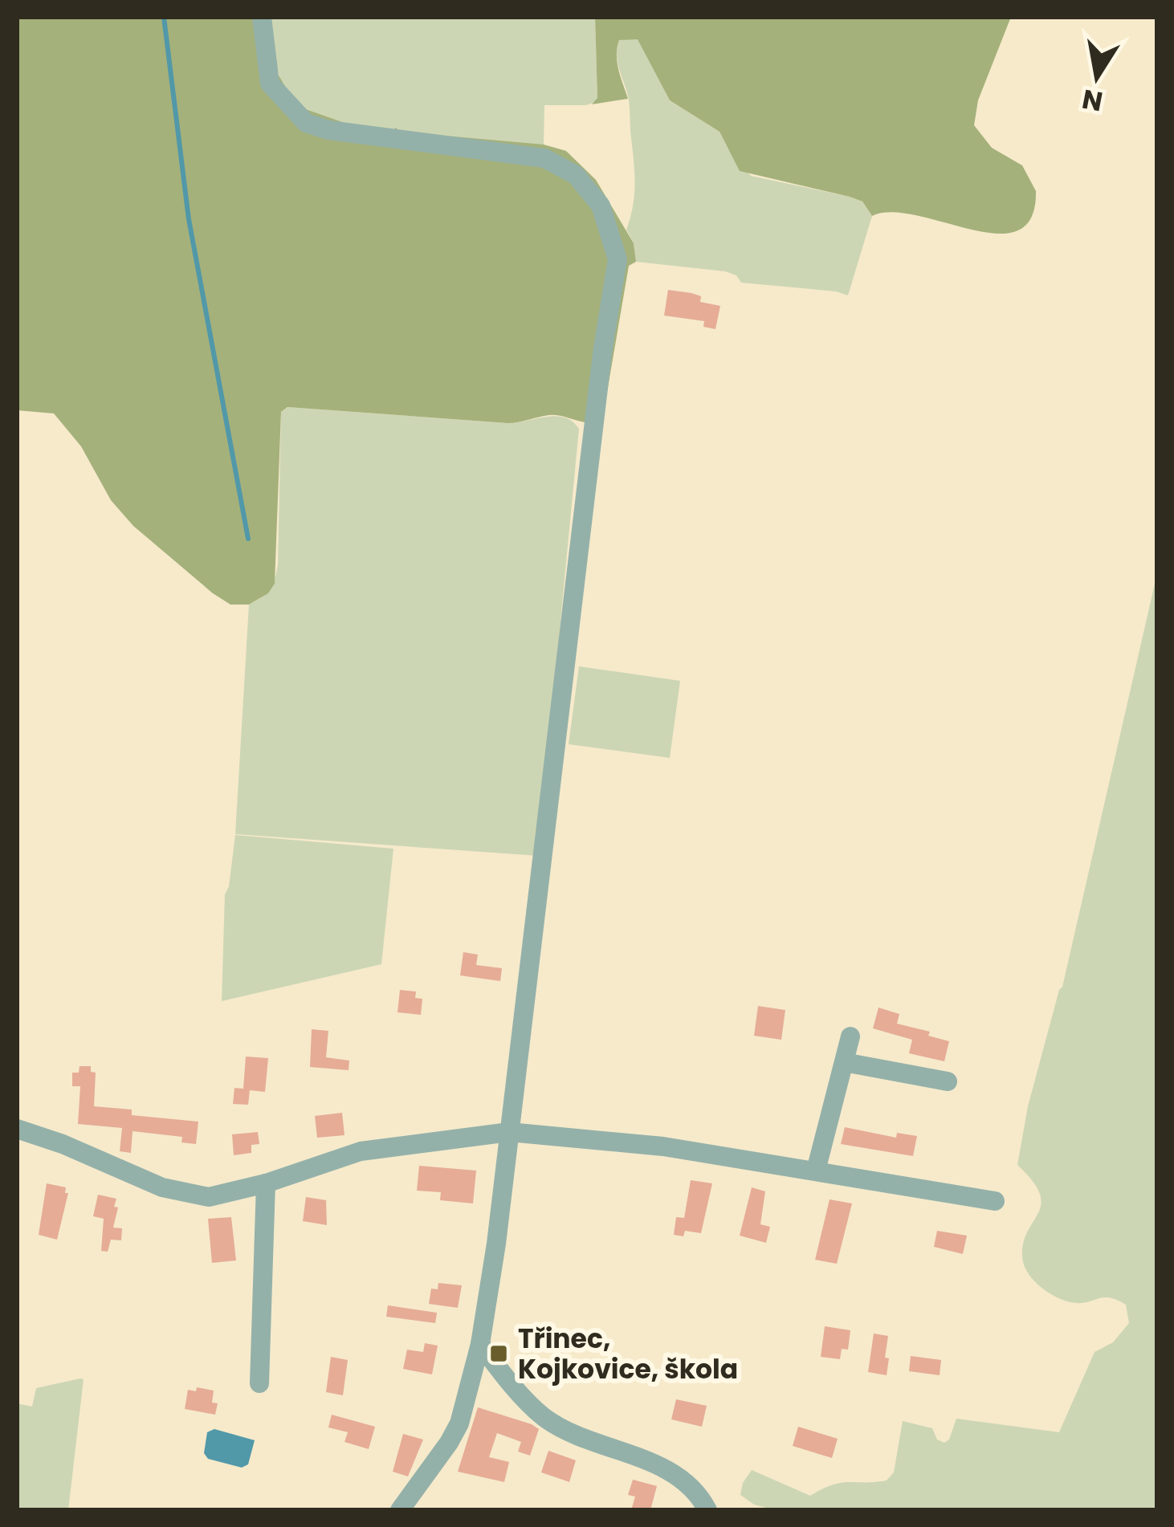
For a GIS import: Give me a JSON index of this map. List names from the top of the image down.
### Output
{
  "places": {
    "transit": ["Třinec, Kojkovice, škola"]
  },
  "north": "bottom"
}
